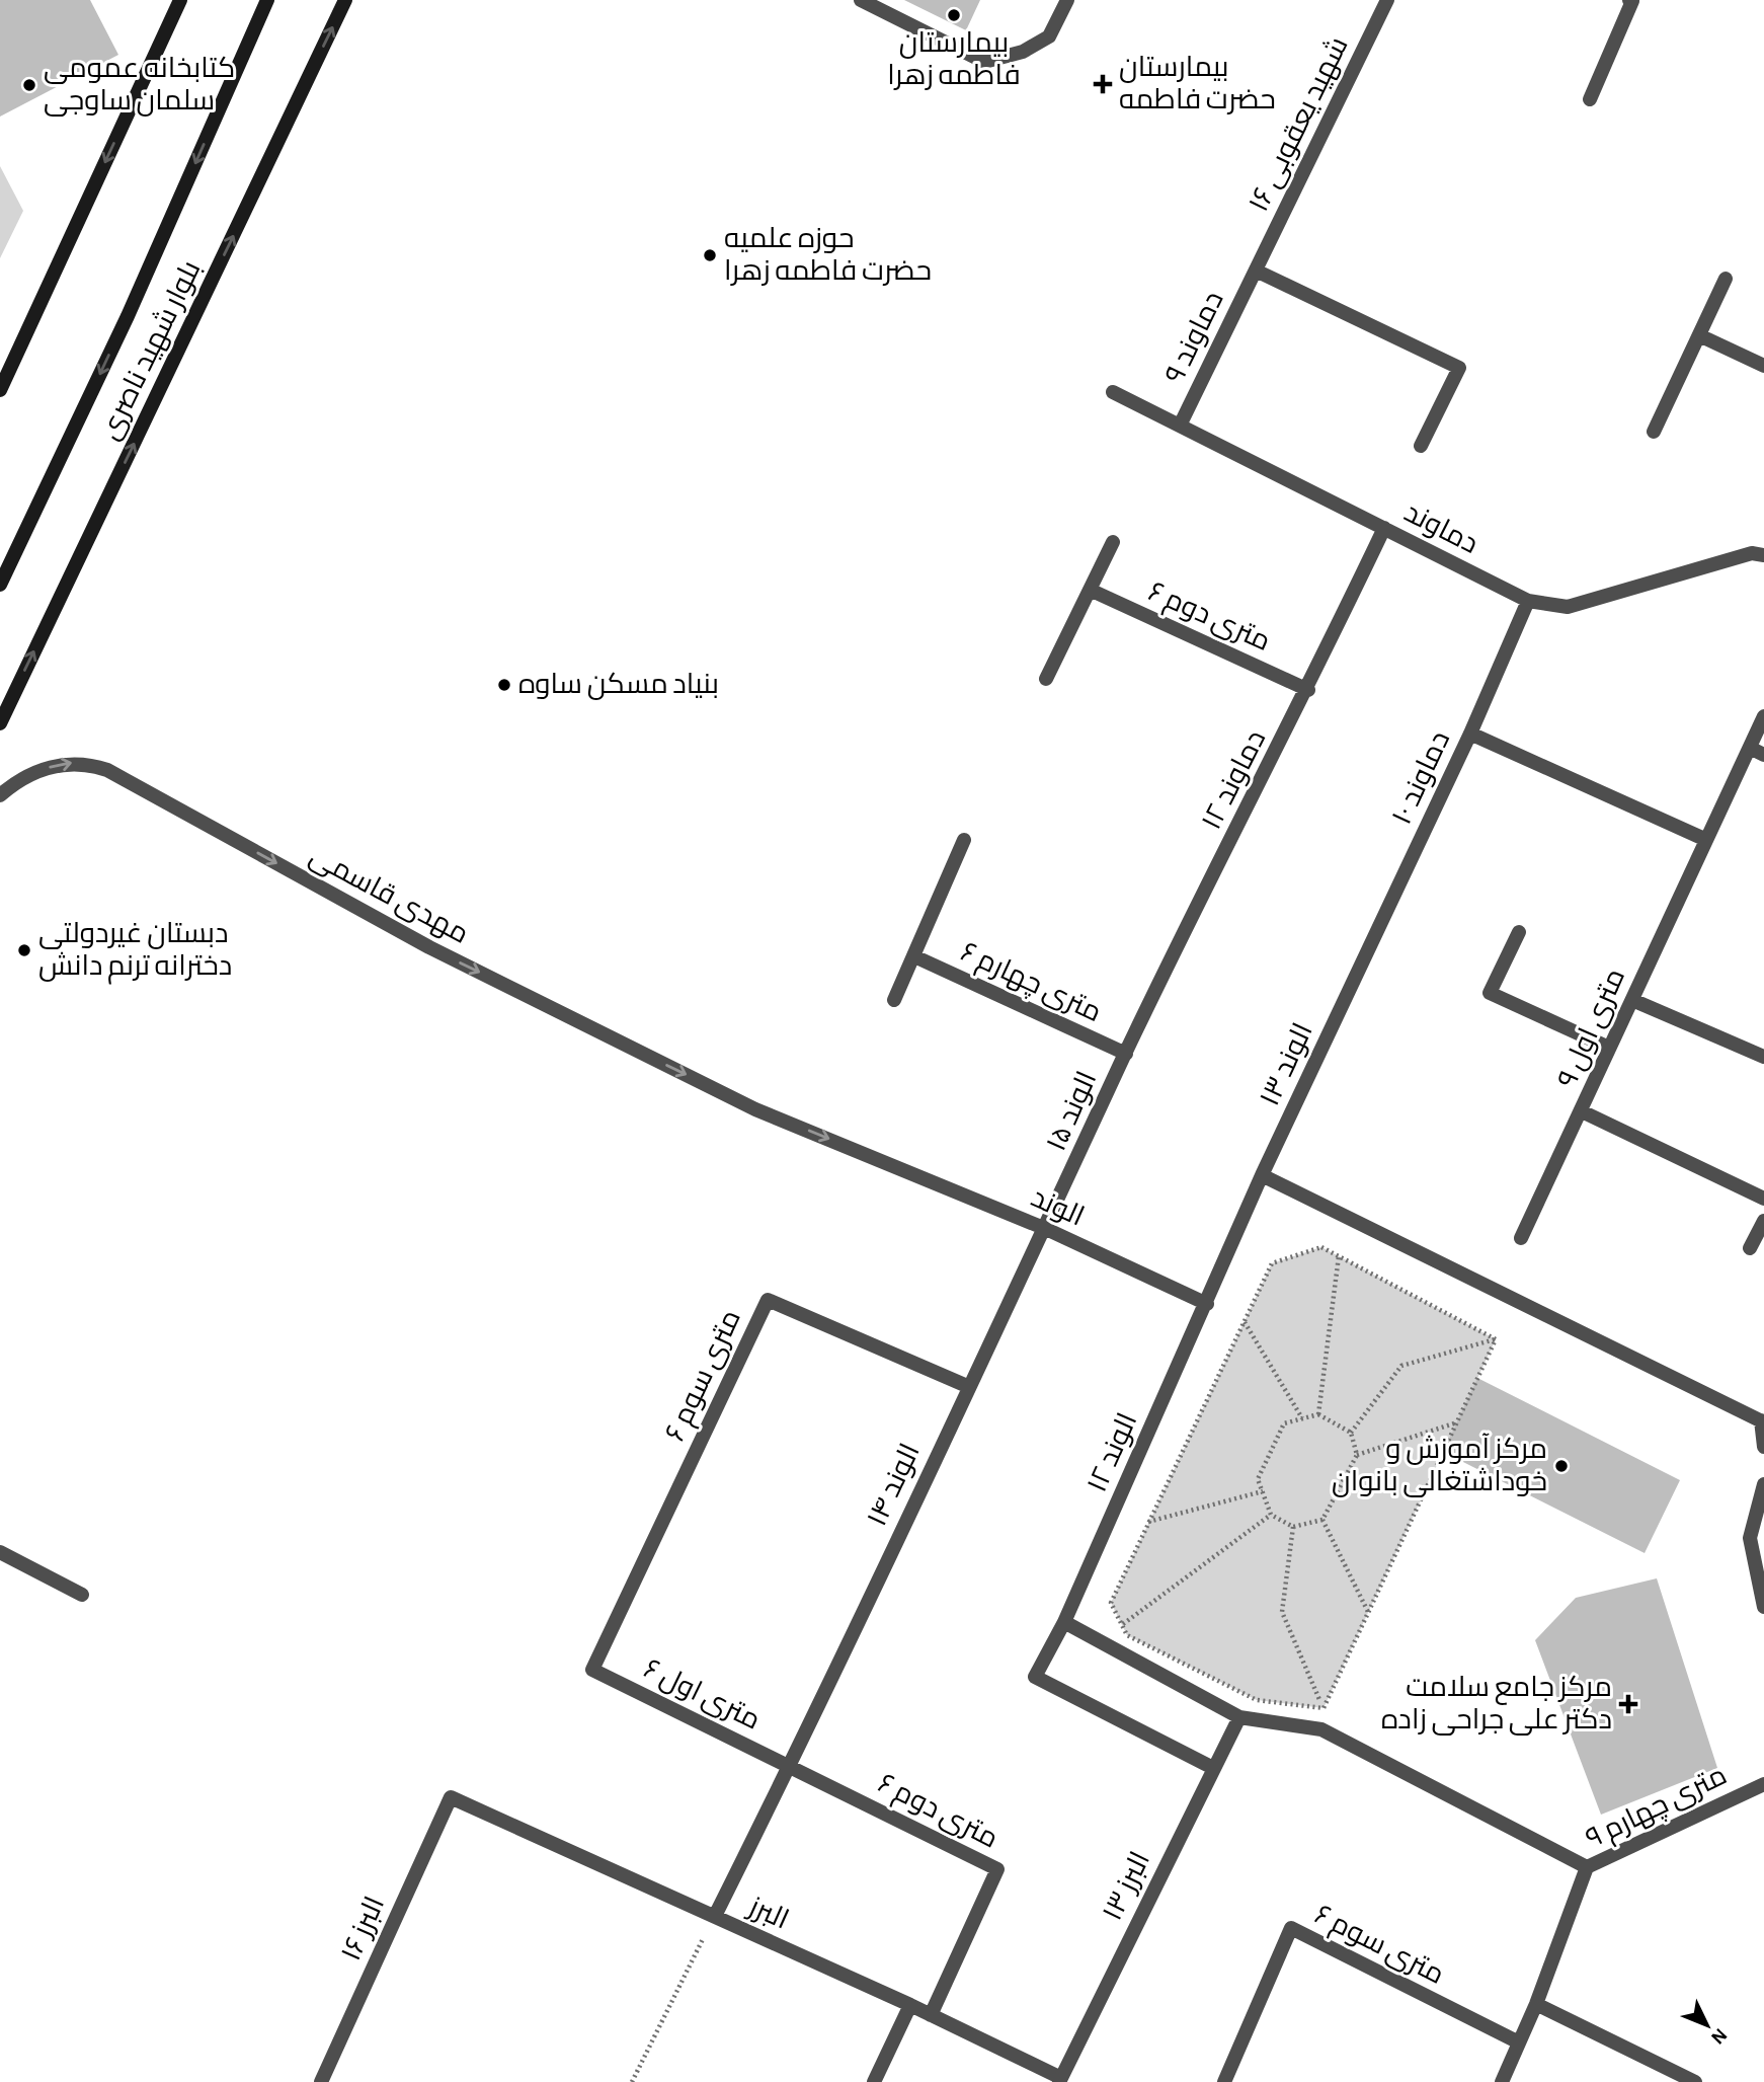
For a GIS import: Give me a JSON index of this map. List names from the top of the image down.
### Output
{
  "streets": {
    "main road": ["بلوار شهید ناصری"],
    "street": [
      "شهید یعقوبی ۱۶",
      "دماوند ۹",
      "دماوند",
      "۶ متری دوم",
      "دماوند ۱۰",
      "دماوند ۱۲",
      "مهدی قاسمی",
      "۶ متری چهارم",
      "۹ متری اول",
      "الوند ۱۳",
      "الوند ۱۵",
      "الوند",
      "۶ متری سوم",
      "الوند ۱۲",
      "الوند ۱۴",
      "۶ متری اول",
      "۹ متری چهارم",
      "البرز ۱۳",
      "البرز",
      "البرز ۱۶"
    ]
  },
  "crossings": [
    ["شهید یعقوبی ۱۶", "دماوند ۹"],
    ["دماوند ۹", "دماوند"],
    ["دماوند", "دماوند ۱۰"],
    ["دماوند", "دماوند ۱۲"],
    ["۶ متری دوم", "دماوند ۱۲"],
    ["۶ متری دوم", "الوند ۱۴"],
    ["۶ متری دوم", "۶ متری اول"],
    ["۶ متری دوم", "البرز"],
    ["دماوند ۱۰", "الوند ۱۳"],
    ["دماوند ۱۲", "۶ متری چهارم"],
    ["دماوند ۱۲", "الوند ۱۵"],
    ["مهدی قاسمی", "الوند"],
    ["۶ متری چهارم", "الوند ۱۵"],
    ["الوند ۱۵", "الوند"],
    ["الوند ۱۵", "الوند ۱۴"],
    ["الوند", "الوند ۱۲"],
    ["الوند", "الوند ۱۴"],
    ["۶ متری سوم", "الوند ۱۴"],
    ["۶ متری سوم", "۶ متری اول"],
    ["۶ متری سوم", "۹ متری چهارم"],
    ["الوند ۱۲", "البرز ۱۳"],
    ["الوند ۱۴", "۶ متری اول"],
    ["الوند ۱۴", "البرز"],
    ["البرز ۱۳", "البرز"],
    ["البرز", "البرز ۱۶"]
  ],
  "one_way": ["مهدی قاسمی", "الوند"],
  "places": {
    "other": [
      "بیمارستان فاطمه زهرا",
      "کتابخانه عمومی سلمان ساوجی",
      "حوزه علمیه حضرت فاطمه زهرا",
      "بنیاد مسکن ساوه",
      "دبستان غیردولتی دخترانه ترنم دانش",
      "مرکز آموزش و خوداشتغالی بانوان"
    ],
    "health": ["بیمارستان حضرت فاطمه", "مرکز جامع سلامت دکتر علی جراحی زاده"]
  },
  "north": "bottom right"
}
